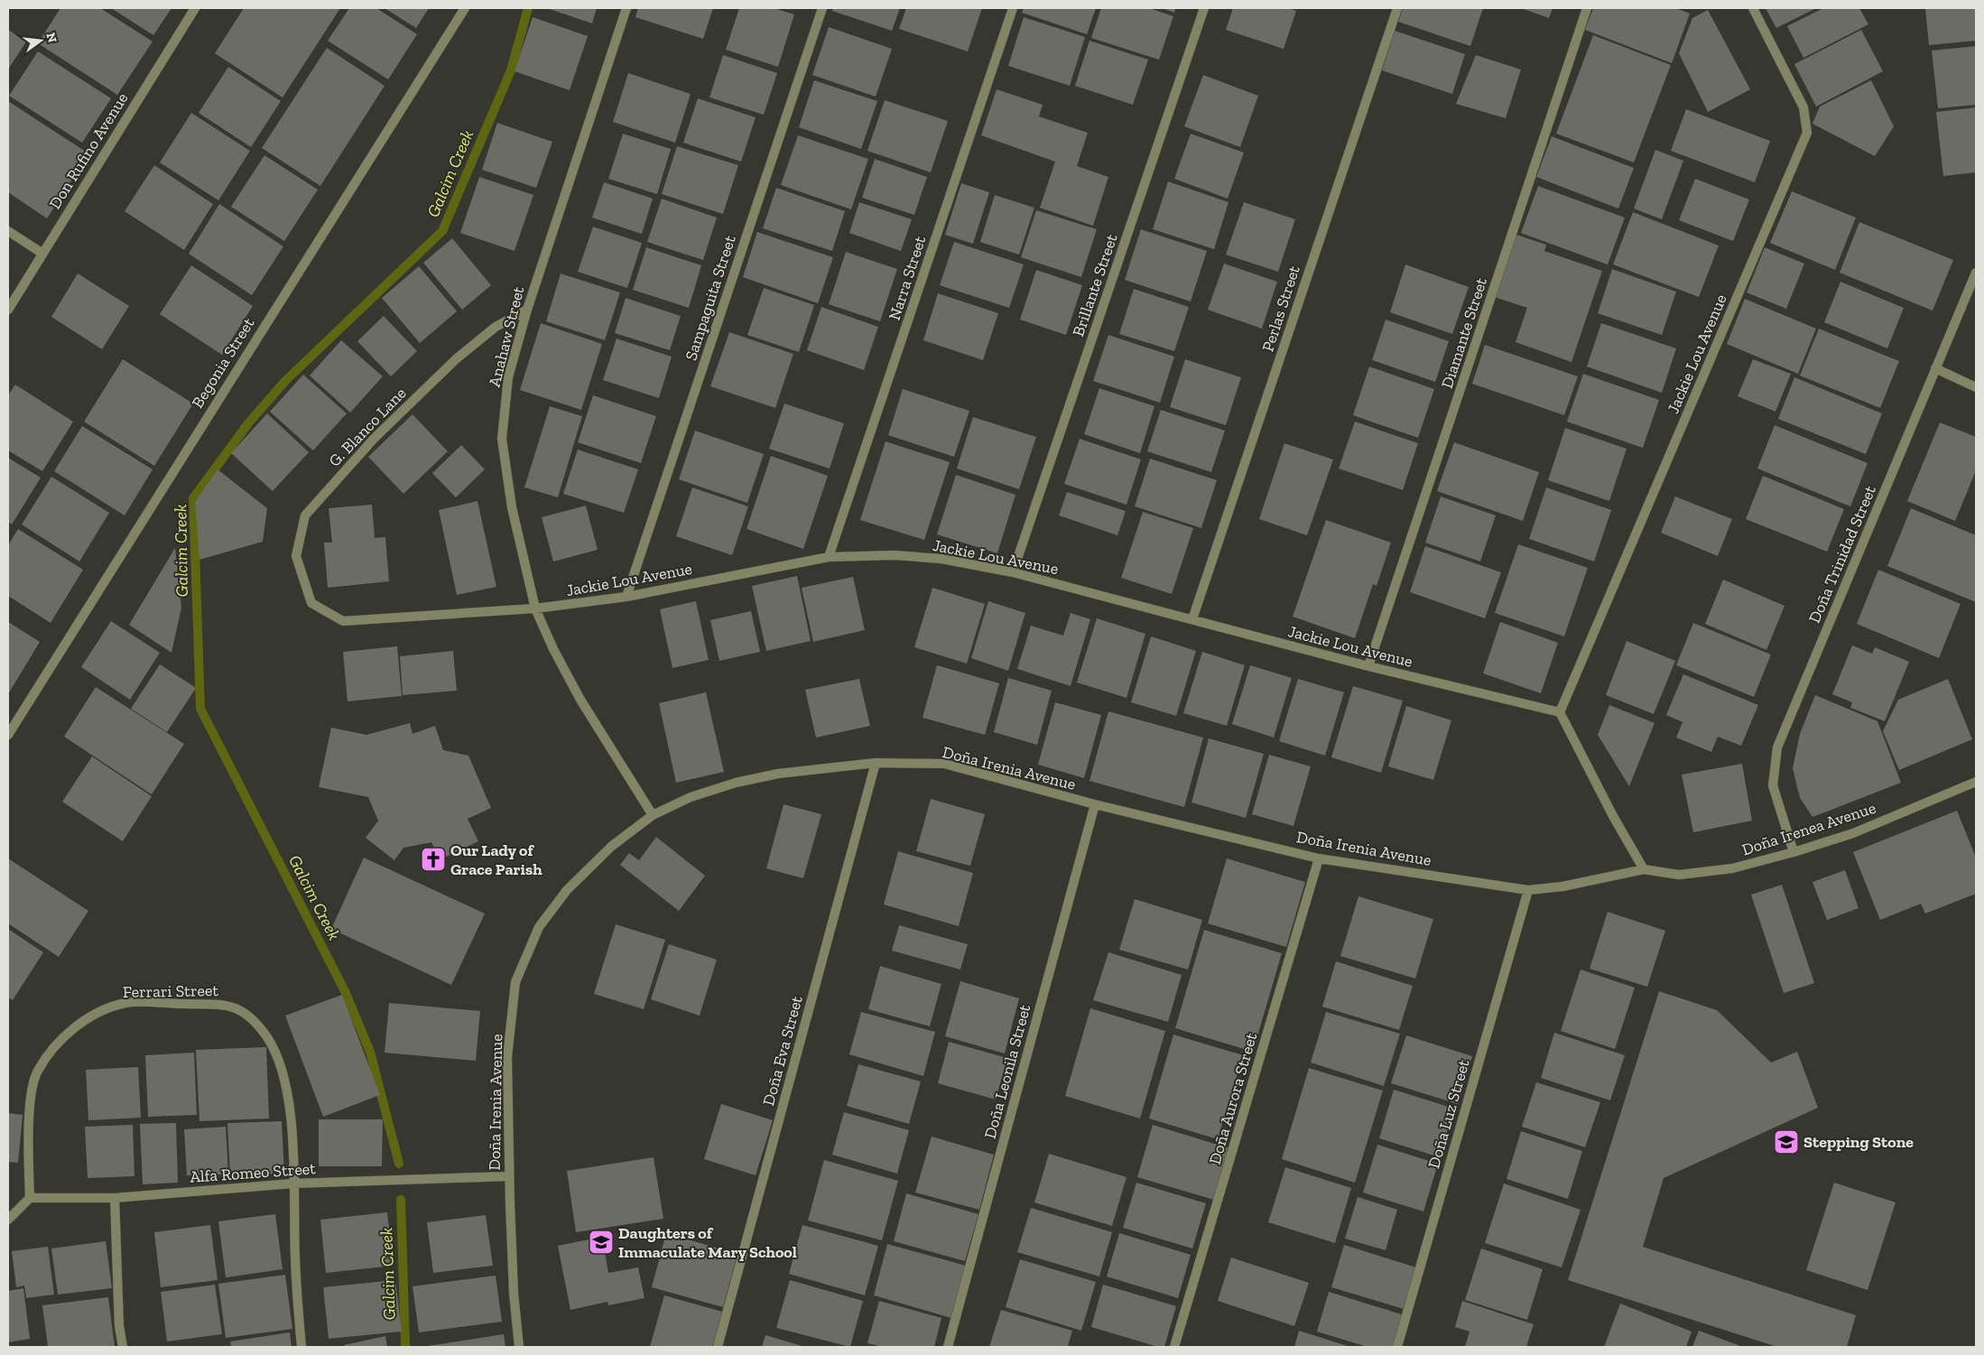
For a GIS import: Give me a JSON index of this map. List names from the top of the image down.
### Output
{
  "streets": {
    "street": [
      "Don Rufino Avenue",
      "Narra Street",
      "Brillante Street",
      "Sampaguita Street",
      "Perlas Street",
      "Diamante Street",
      "Anahaw Street",
      "Jackie Lou Avenue",
      "Begonia Street",
      "G. Blanco Lane",
      "Doña Trinidad Street",
      "Doña Irenia Avenue",
      "Doña Irenea Avenue",
      "Ferrari Street",
      "Doña Eva Street",
      "Doña Leonila Street",
      "Doña Aurora Street",
      "Doña Luz Street",
      "Alfa Romeo Street"
    ]
  },
  "crossings": [
    ["Narra Street", "Jackie Lou Avenue"],
    ["Brillante Street", "Jackie Lou Avenue"],
    ["Sampaguita Street", "Jackie Lou Avenue"],
    ["Perlas Street", "Jackie Lou Avenue"],
    ["Diamante Street", "Jackie Lou Avenue"],
    ["Anahaw Street", "Jackie Lou Avenue"],
    ["Anahaw Street", "G. Blanco Lane"],
    ["Anahaw Street", "Doña Irenia Avenue"],
    ["Jackie Lou Avenue", "G. Blanco Lane"],
    ["Doña Trinidad Street", "Doña Irenea Avenue"],
    ["Doña Irenia Avenue", "Doña Irenea Avenue"],
    ["Doña Irenia Avenue", "Doña Eva Street"],
    ["Doña Irenia Avenue", "Doña Leonila Street"],
    ["Doña Irenia Avenue", "Doña Aurora Street"],
    ["Doña Irenia Avenue", "Doña Luz Street"],
    ["Doña Irenia Avenue", "Alfa Romeo Street"],
    ["Ferrari Street", "Alfa Romeo Street"]
  ],
  "water": ["Galcim Creek"],
  "places": {
    "church": ["Our Lady of Grace Parish"],
    "school or university": ["Stepping Stone", "Daughters of Immaculate Mary School"]
  },
  "north": "right"
}
